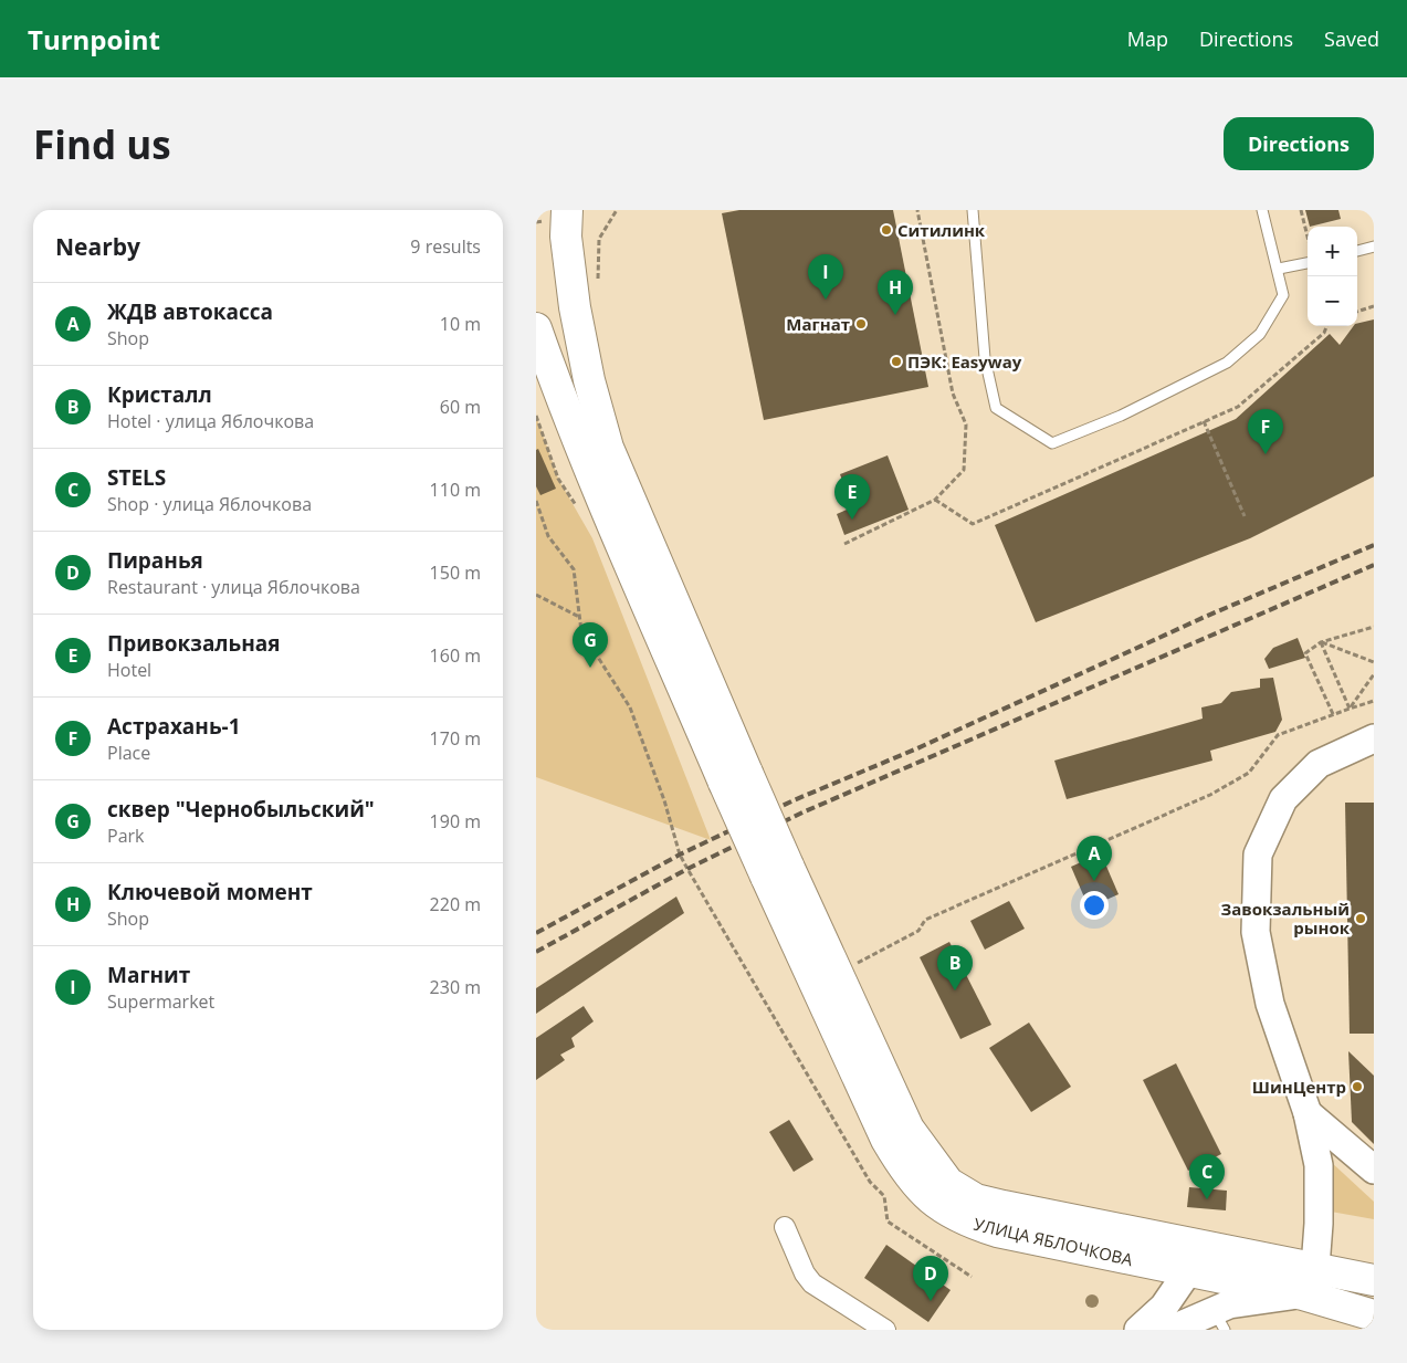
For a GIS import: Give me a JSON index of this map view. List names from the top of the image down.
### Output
{
  "streets": {
    "main road": ["УЛИЦА ЯБЛОЧКОВА"]
  },
  "places": [
    "Ситилинк",
    "Магнат",
    "ПЭК: Easyway",
    "Завокзальный рынок",
    "ШинЦентр"
  ],
  "page": {
    "header": "Turnpoint",
    "nav": ["Map", "Directions", "Saved"],
    "buttons": "Directions",
    "title": "Find us",
    "heading": ["Nearby", "9 results"],
    "map_buttons": ["+", "−"],
    "pins": [
      "I",
      "H",
      "F",
      "E",
      "G",
      "A",
      "B",
      "C",
      "D"
    ],
    "list": [
      {
        "mark": "A",
        "name": "ЖДВ автокасса",
        "note": "Shop",
        "value": "10 m"
      },
      {
        "mark": "B",
        "name": "Кристалл",
        "note": "Hotel · улица Яблочкова",
        "value": "60 m"
      },
      {
        "mark": "C",
        "name": "STELS",
        "note": "Shop · улица Яблочкова",
        "value": "110 m"
      },
      {
        "mark": "D",
        "name": "Пиранья",
        "note": "Restaurant · улица Яблочкова",
        "value": "150 m"
      },
      {
        "mark": "E",
        "name": "Привокзальная",
        "note": "Hotel",
        "value": "160 m"
      },
      {
        "mark": "F",
        "name": "Астрахань-1",
        "note": "Place",
        "value": "170 m"
      },
      {
        "mark": "G",
        "name": "сквер \"Чернобыльский\"",
        "note": "Park",
        "value": "190 m"
      },
      {
        "mark": "H",
        "name": "Ключевой момент",
        "note": "Shop",
        "value": "220 m"
      },
      {
        "mark": "I",
        "name": "Магнит",
        "note": "Supermarket",
        "value": "230 m"
      }
    ]
  }
}
